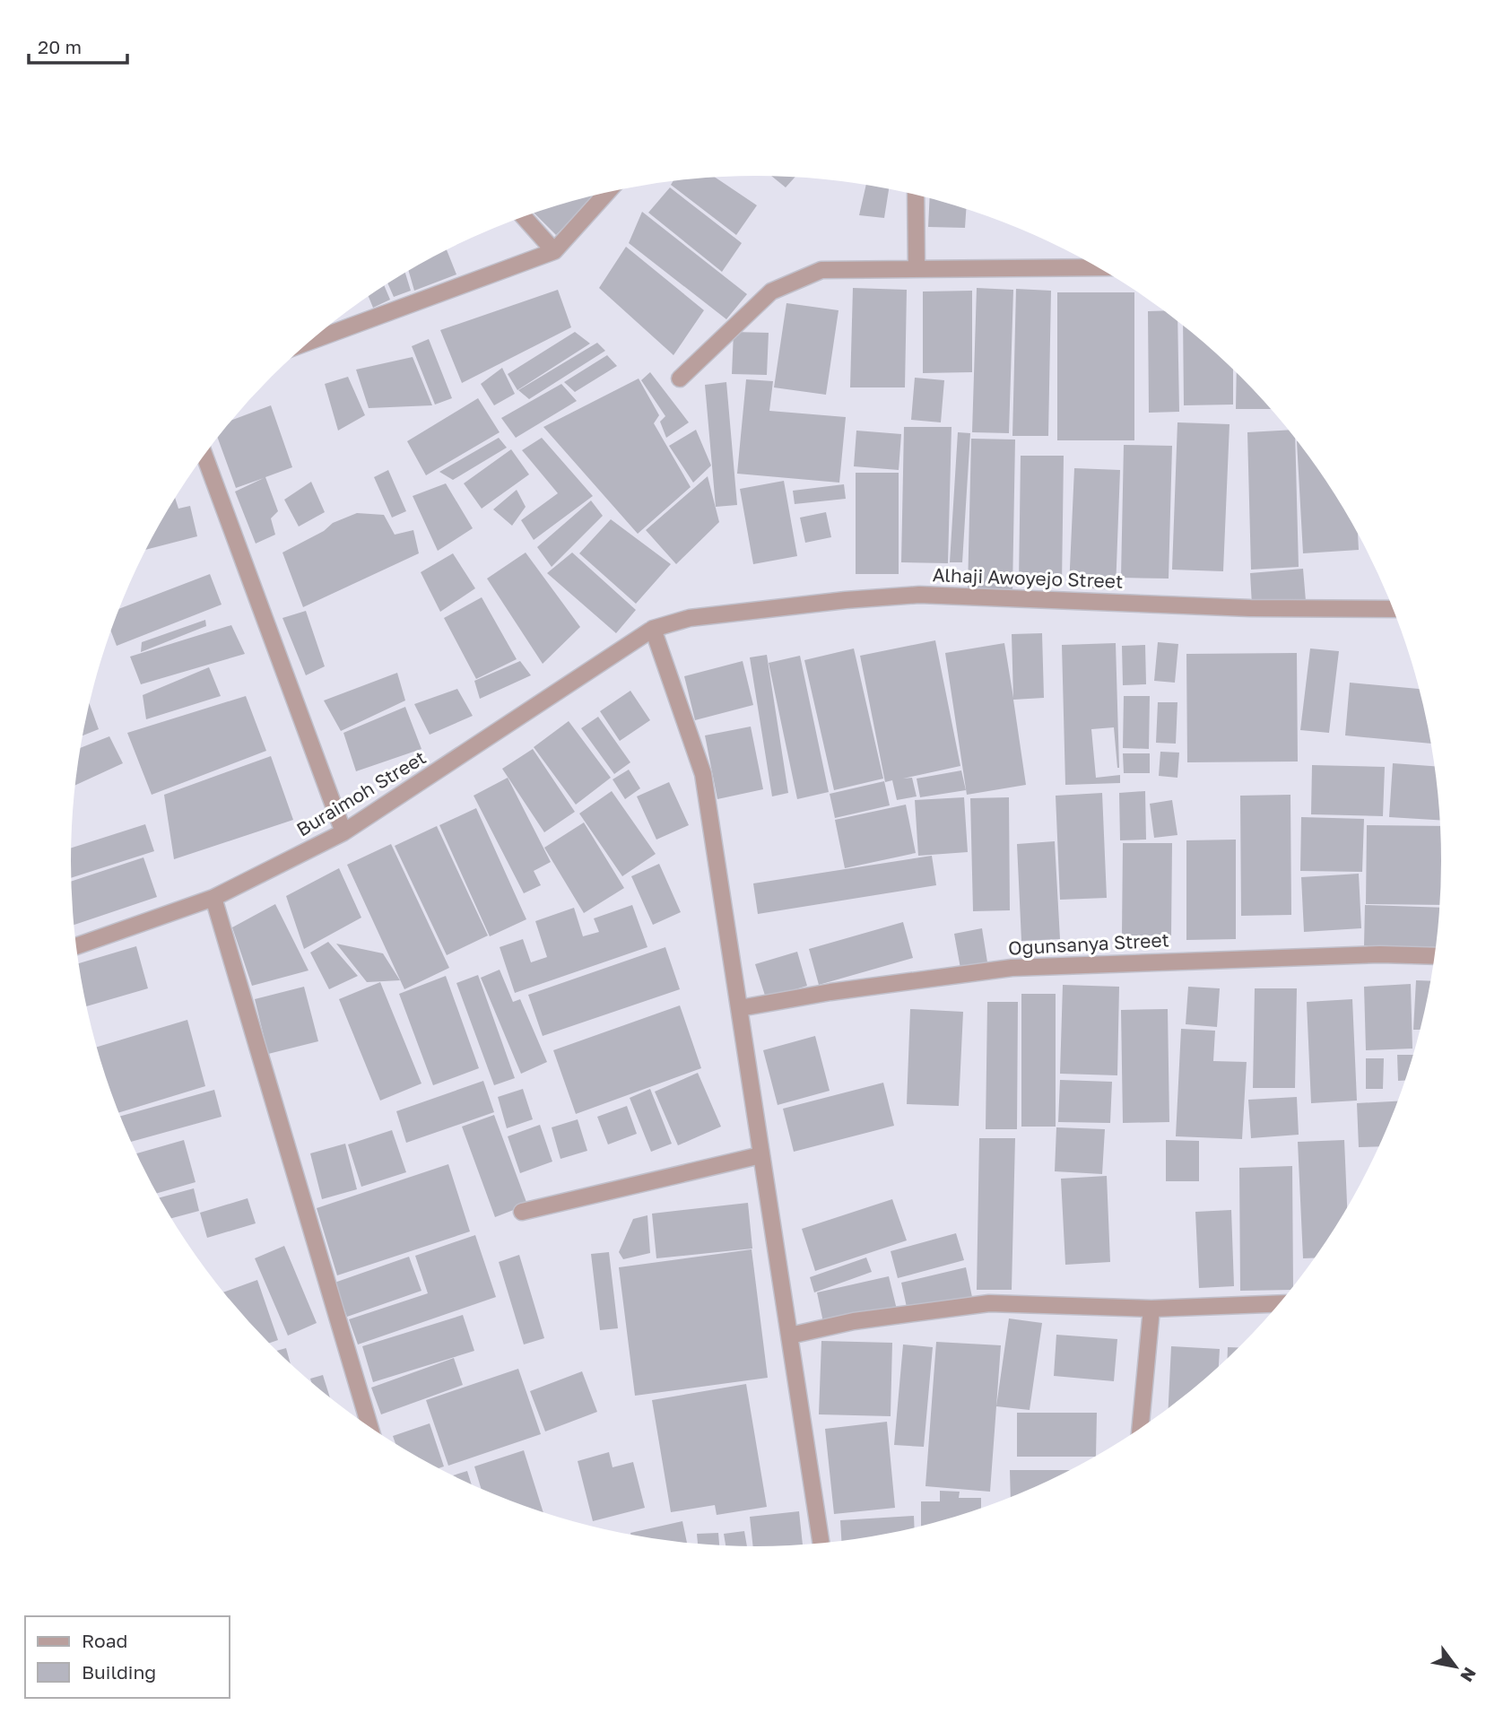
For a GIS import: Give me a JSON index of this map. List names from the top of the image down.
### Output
{
  "streets": {
    "street": ["Alhaji Awoyejo Street", "Buraimoh Street", "Ogunsanya Street"]
  },
  "crossings": [
    ["Alhaji Awoyejo Street", "Buraimoh Street"]
  ],
  "legend": ["Road", "Building"],
  "scale_bar": "20 m",
  "north": "bottom right"
}
